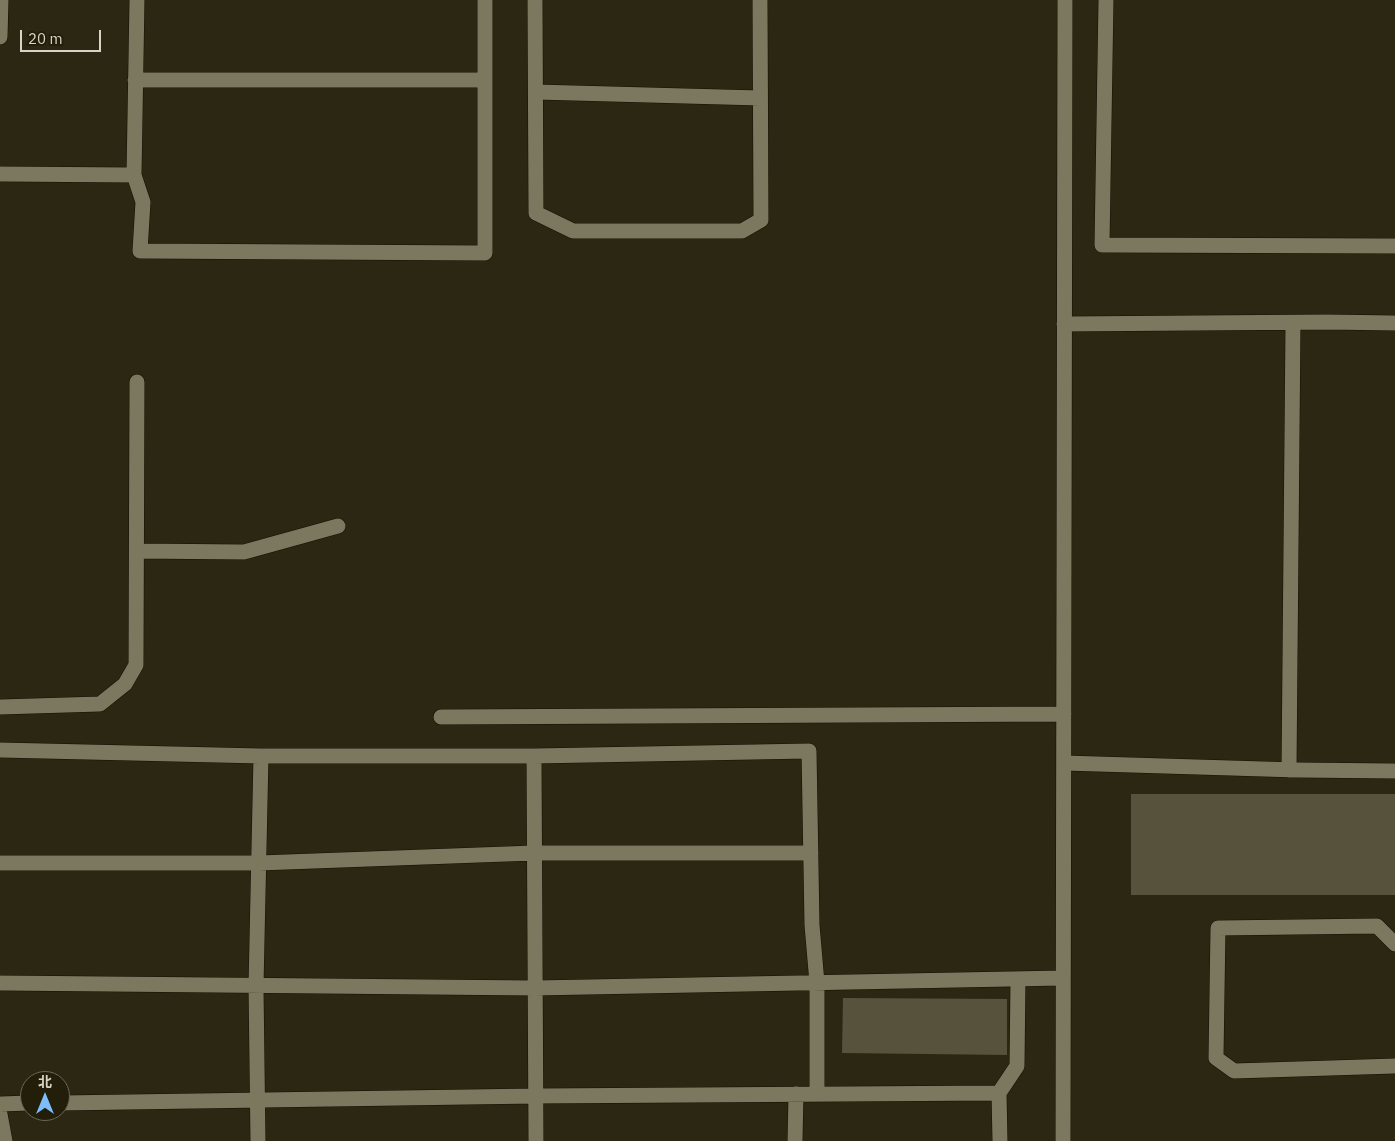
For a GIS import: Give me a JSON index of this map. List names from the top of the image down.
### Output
{
  "scale_bar": "20 m",
  "north": "top"
}
